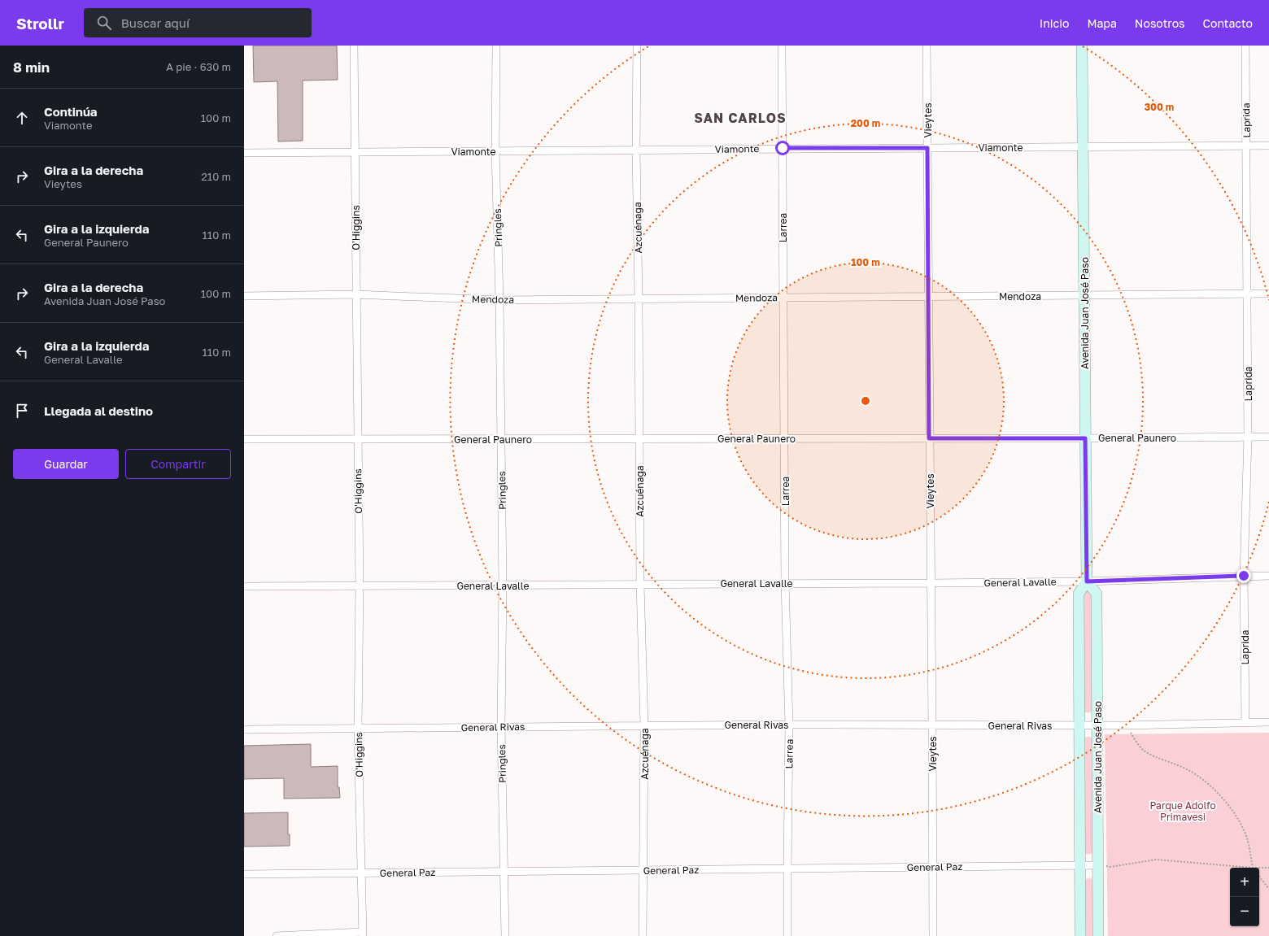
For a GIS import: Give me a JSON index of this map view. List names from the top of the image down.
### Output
{
  "streets": {
    "main road": ["Avenida Juan José Paso"],
    "street": [
      "Vieytes",
      "Laprida",
      "Viamonte",
      "O'Higgins",
      "Pringles",
      "Azcuénaga",
      "Larrea",
      "Mendoza",
      "General Paunero",
      "General Lavalle",
      "General Rivas",
      "General Paz"
    ]
  },
  "crossings": [
    ["Vieytes", "Viamonte"],
    ["Vieytes", "Mendoza"],
    ["Vieytes", "General Paunero"],
    ["Vieytes", "General Lavalle"],
    ["Vieytes", "General Rivas"],
    ["Vieytes", "General Paz"],
    ["Laprida", "Viamonte"],
    ["Laprida", "Mendoza"],
    ["Laprida", "General Paunero"],
    ["Laprida", "General Lavalle"],
    ["Laprida", "General Rivas"],
    ["Viamonte", "O'Higgins"],
    ["Viamonte", "Pringles"],
    ["Viamonte", "Azcuénaga"],
    ["Viamonte", "Larrea"],
    ["Viamonte", "Avenida Juan José Paso"],
    ["O'Higgins", "Mendoza"],
    ["O'Higgins", "General Paunero"],
    ["O'Higgins", "General Lavalle"],
    ["O'Higgins", "General Rivas"],
    ["O'Higgins", "General Paz"],
    ["Pringles", "Mendoza"],
    ["Pringles", "General Paunero"],
    ["Pringles", "General Lavalle"],
    ["Pringles", "General Rivas"],
    ["Pringles", "General Paz"],
    ["Azcuénaga", "Mendoza"],
    ["Azcuénaga", "General Paunero"],
    ["Azcuénaga", "General Lavalle"],
    ["Azcuénaga", "General Rivas"],
    ["Azcuénaga", "General Paz"],
    ["Larrea", "Mendoza"],
    ["Larrea", "General Paunero"],
    ["Larrea", "General Lavalle"],
    ["Larrea", "General Rivas"],
    ["Larrea", "General Paz"],
    ["Mendoza", "Avenida Juan José Paso"],
    ["Avenida Juan José Paso", "General Paunero"],
    ["Avenida Juan José Paso", "General Lavalle"],
    ["Avenida Juan José Paso", "General Rivas"],
    ["Avenida Juan José Paso", "General Paz"]
  ],
  "districts": ["SAN CARLOS"],
  "parks": ["Parque Adolfo Primavesi"],
  "page": {
    "header": "Strollr",
    "search": "Buscar aquí",
    "nav": [
      "Inicio",
      "Mapa",
      "Nosotros",
      "Contacto"
    ],
    "heading": ["8 min", "A pie · 630 m"],
    "list": [
      ["Continúa", "Viamonte", "100 m"],
      ["Gira a la derecha", "Vieytes", "210 m"],
      ["Gira a la izquierda", "General Paunero", "110 m"],
      ["Gira a la derecha", "Avenida Juan José Paso", "100 m"],
      ["Gira a la izquierda", "General Lavalle", "110 m"],
      "Llegada al destino"
    ],
    "buttons": ["Guardar", "Compartir"],
    "map_buttons": ["+", "−"]
  },
  "rings": ["300 m", "200 m", "100 m"]
}
